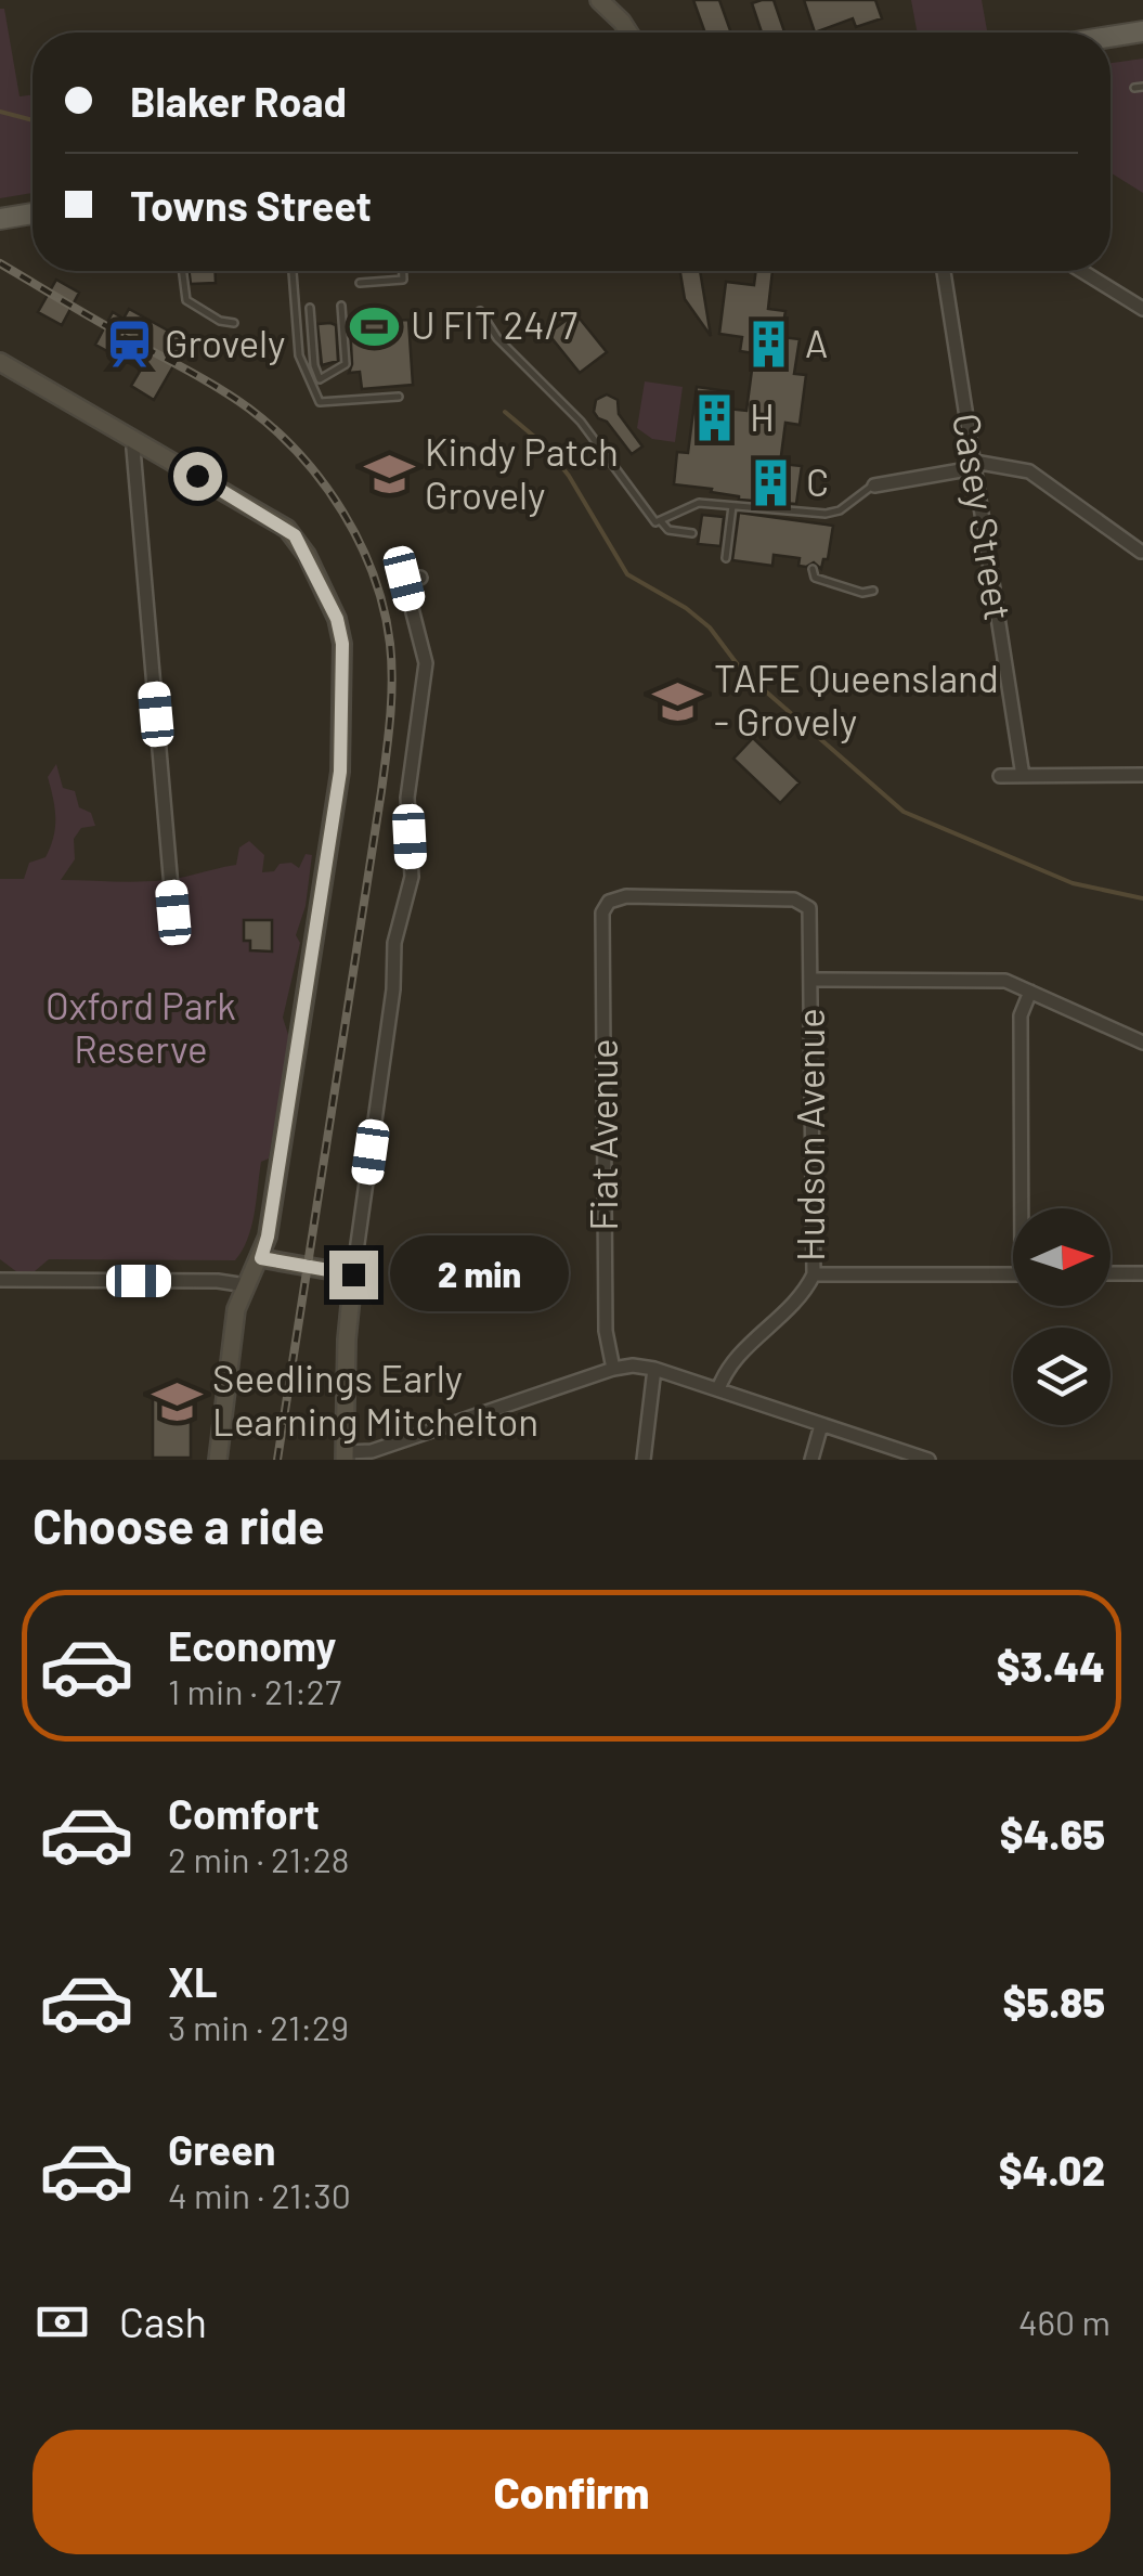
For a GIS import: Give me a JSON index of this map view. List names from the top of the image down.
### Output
{
  "streets": {
    "street": ["Casey Street", "Fiat Avenue", "Hudson Avenue"]
  },
  "crossings": [
    ["Fiat Avenue", "Hudson Avenue"]
  ],
  "parks": ["Oxford Park Reserve"],
  "places": {
    "sports": ["U FIT 24/7"],
    "station": ["Grovely"],
    "building": ["A", "H", "C"],
    "school or university": ["Kindy Patch Grovely", "TAFE Queensland - Grovely", "Seedlings Early Learning Mitchelton"]
  },
  "north": "right",
  "page": {
    "banner": ["Blaker Road", "Towns Street"],
    "bubble": "2 min",
    "heading": "Choose a ride",
    "list": [
      {
        "name": "Economy",
        "note": "1 min · 21:27",
        "value": "$3.44"
      },
      {
        "name": "Comfort",
        "note": "2 min · 21:28",
        "value": "$4.65"
      },
      {
        "name": "XL",
        "note": "3 min · 21:29",
        "value": "$5.85"
      },
      {
        "name": "Green",
        "note": "4 min · 21:30",
        "value": "$4.02"
      }
    ],
    "pay": ["Cash", "460 m"],
    "buttons": "Confirm"
  }
}
